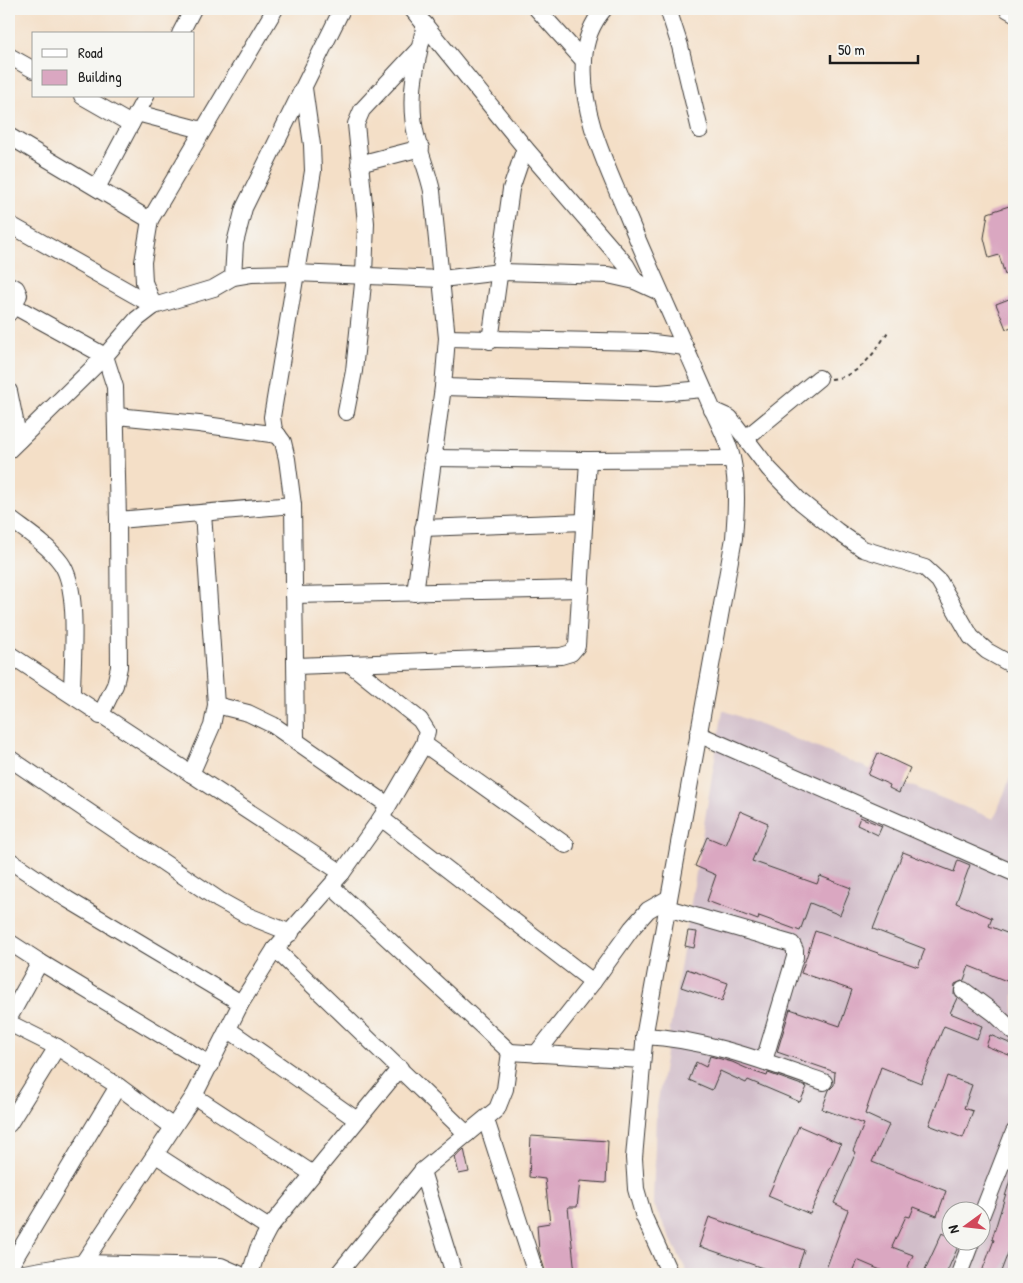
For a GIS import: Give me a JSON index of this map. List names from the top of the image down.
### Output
{
  "legend": ["Road", "Building"],
  "scale_bar": "50 m",
  "north": "left"
}
